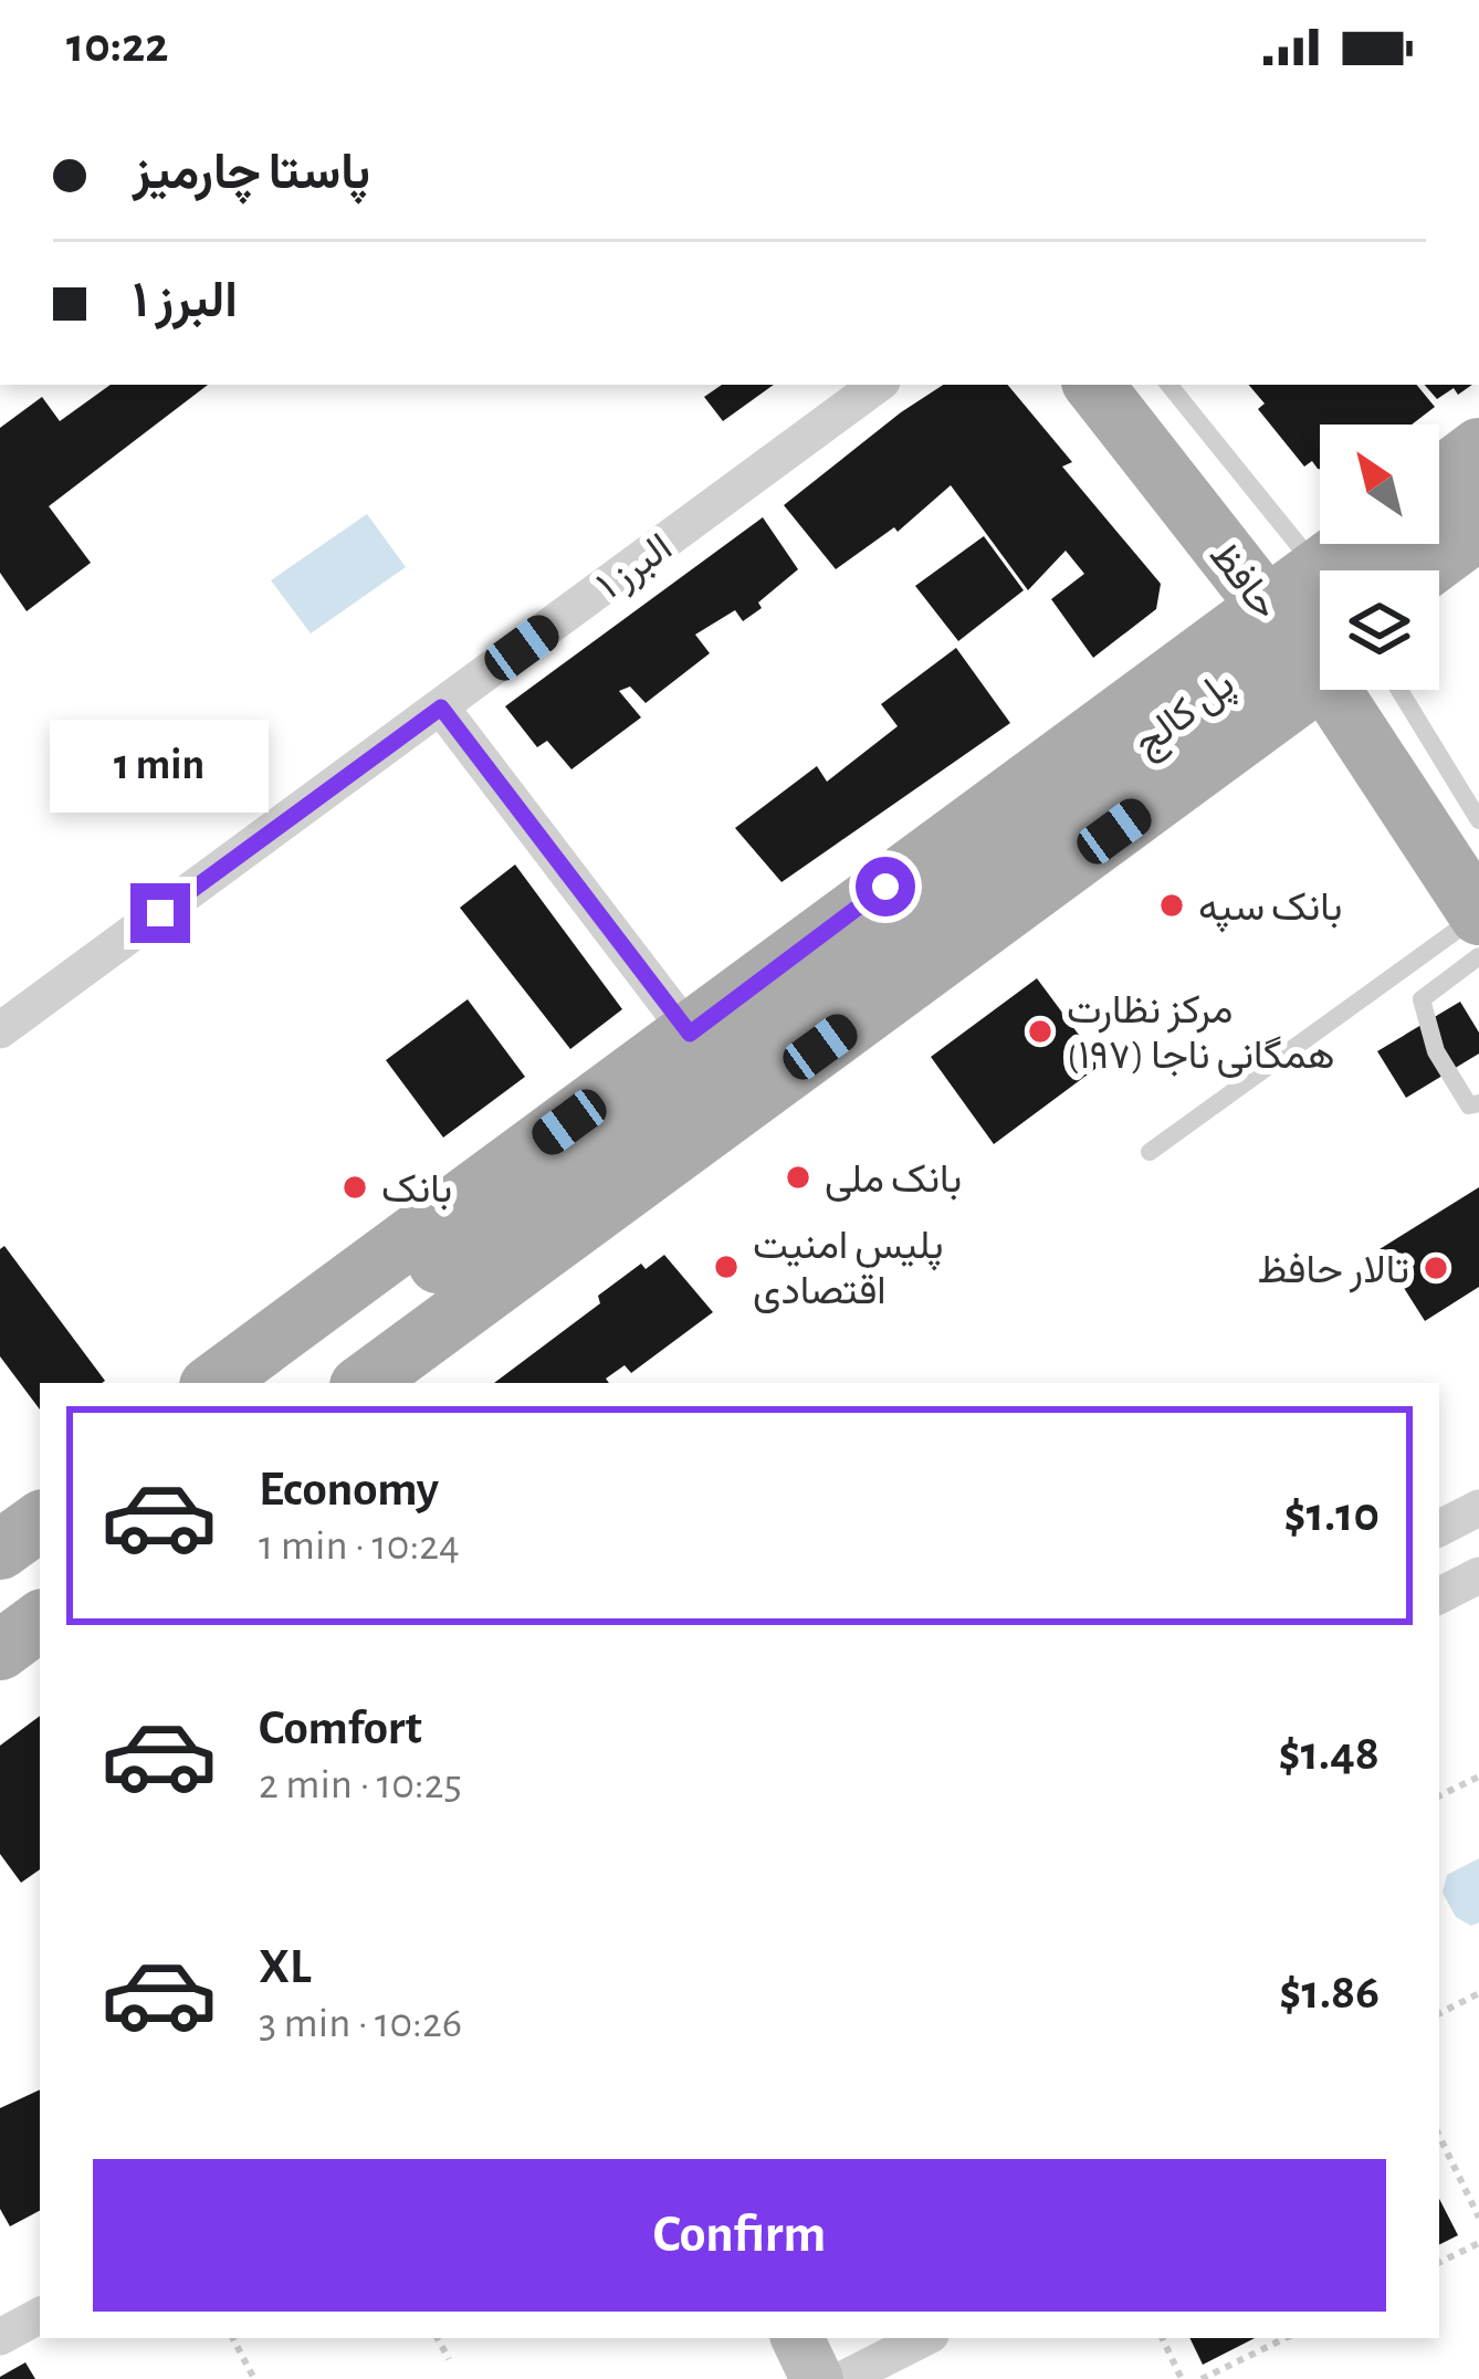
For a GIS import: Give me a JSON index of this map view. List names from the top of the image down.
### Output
{
  "streets": {
    "main road": ["حافظ", "پل کالج"],
    "street": ["البرز ۱"]
  },
  "places": [
    "بانک سپه",
    "مرکز نظارت همگانی ناجا (۱۹۷)",
    "بانک ملی",
    "بانک",
    "پلیس امنیت اقتصادی",
    "تالار حافظ"
  ],
  "north": "top left",
  "page": {
    "status": "10:22",
    "banner": ["پاستا چارمیز", "البرز ۱"],
    "bubble": "1 min",
    "list": [
      {
        "name": "Economy",
        "note": "1 min · 10:24",
        "value": "$1.10"
      },
      {
        "name": "Comfort",
        "note": "2 min · 10:25",
        "value": "$1.48"
      },
      {
        "name": "XL",
        "note": "3 min · 10:26",
        "value": "$1.86"
      }
    ],
    "buttons": "Confirm"
  }
}
